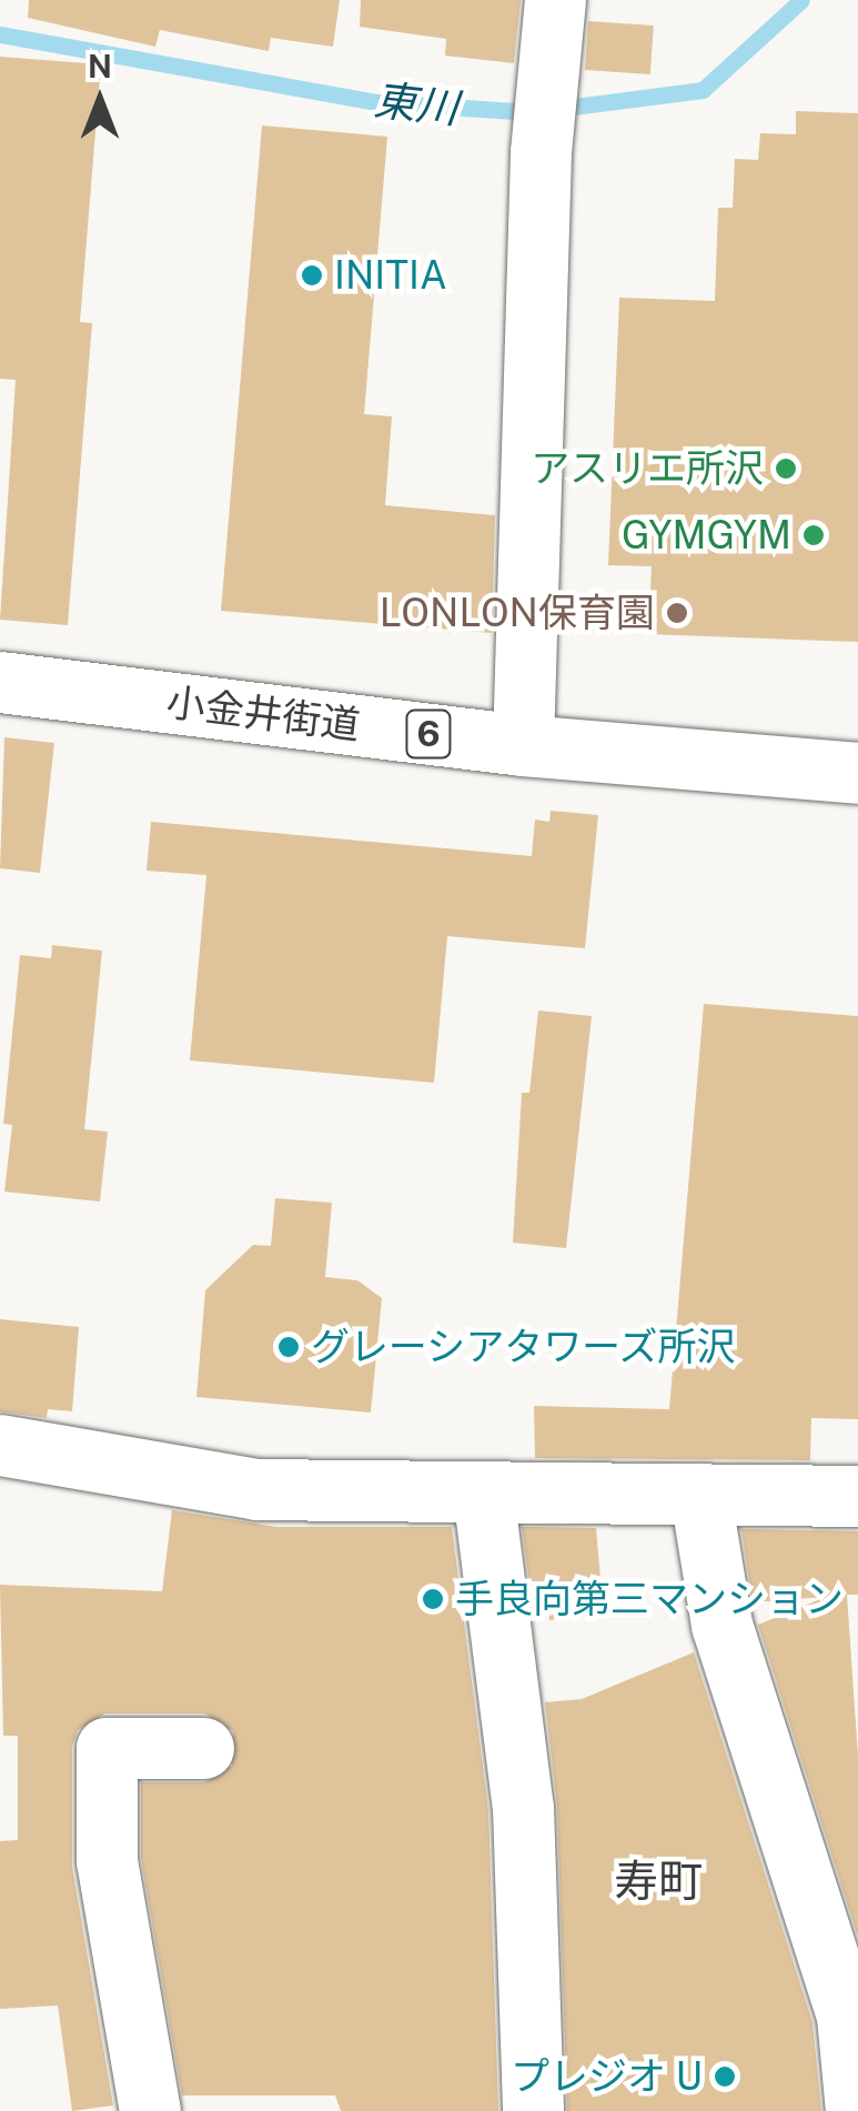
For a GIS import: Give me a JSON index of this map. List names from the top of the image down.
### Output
{
  "streets": {
    "street": ["小金井街道", "6"]
  },
  "districts": ["寿町"],
  "water": ["東川"],
  "places": [
    "INITIA",
    "アスリエ所沢",
    "GYMGYM",
    "LONLON保育園",
    "グレーシアタワーズ所沢",
    "手良向第三マンション",
    "プレジオ U"
  ],
  "north": "top"
}
